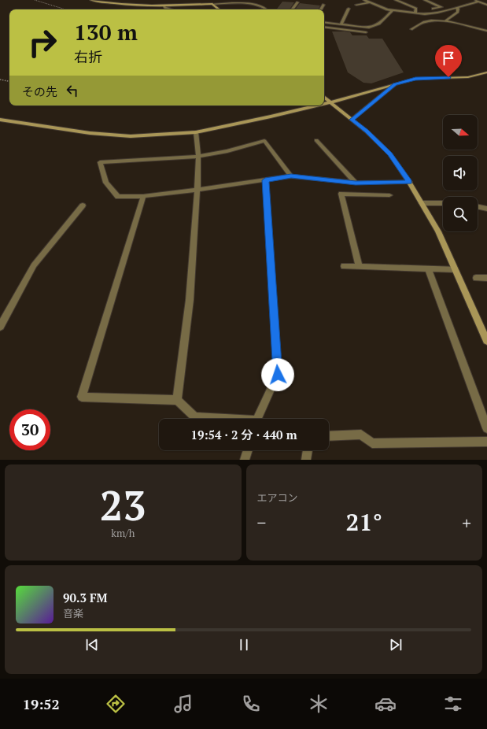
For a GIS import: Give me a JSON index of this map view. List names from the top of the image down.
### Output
{
  "north": "right",
  "page": {
    "turn": ["130 m", "右折"],
    "then": "その先",
    "limit": "30",
    "trip": "19:54 · 2 分 · 440 m",
    "tile": [
      ["23", "km/h"],
      "エアコン"
    ],
    "heat": ["−", "21°", "+"],
    "song": ["90.3 FM", "音楽"],
    "tabs": "19:52"
  }
}
